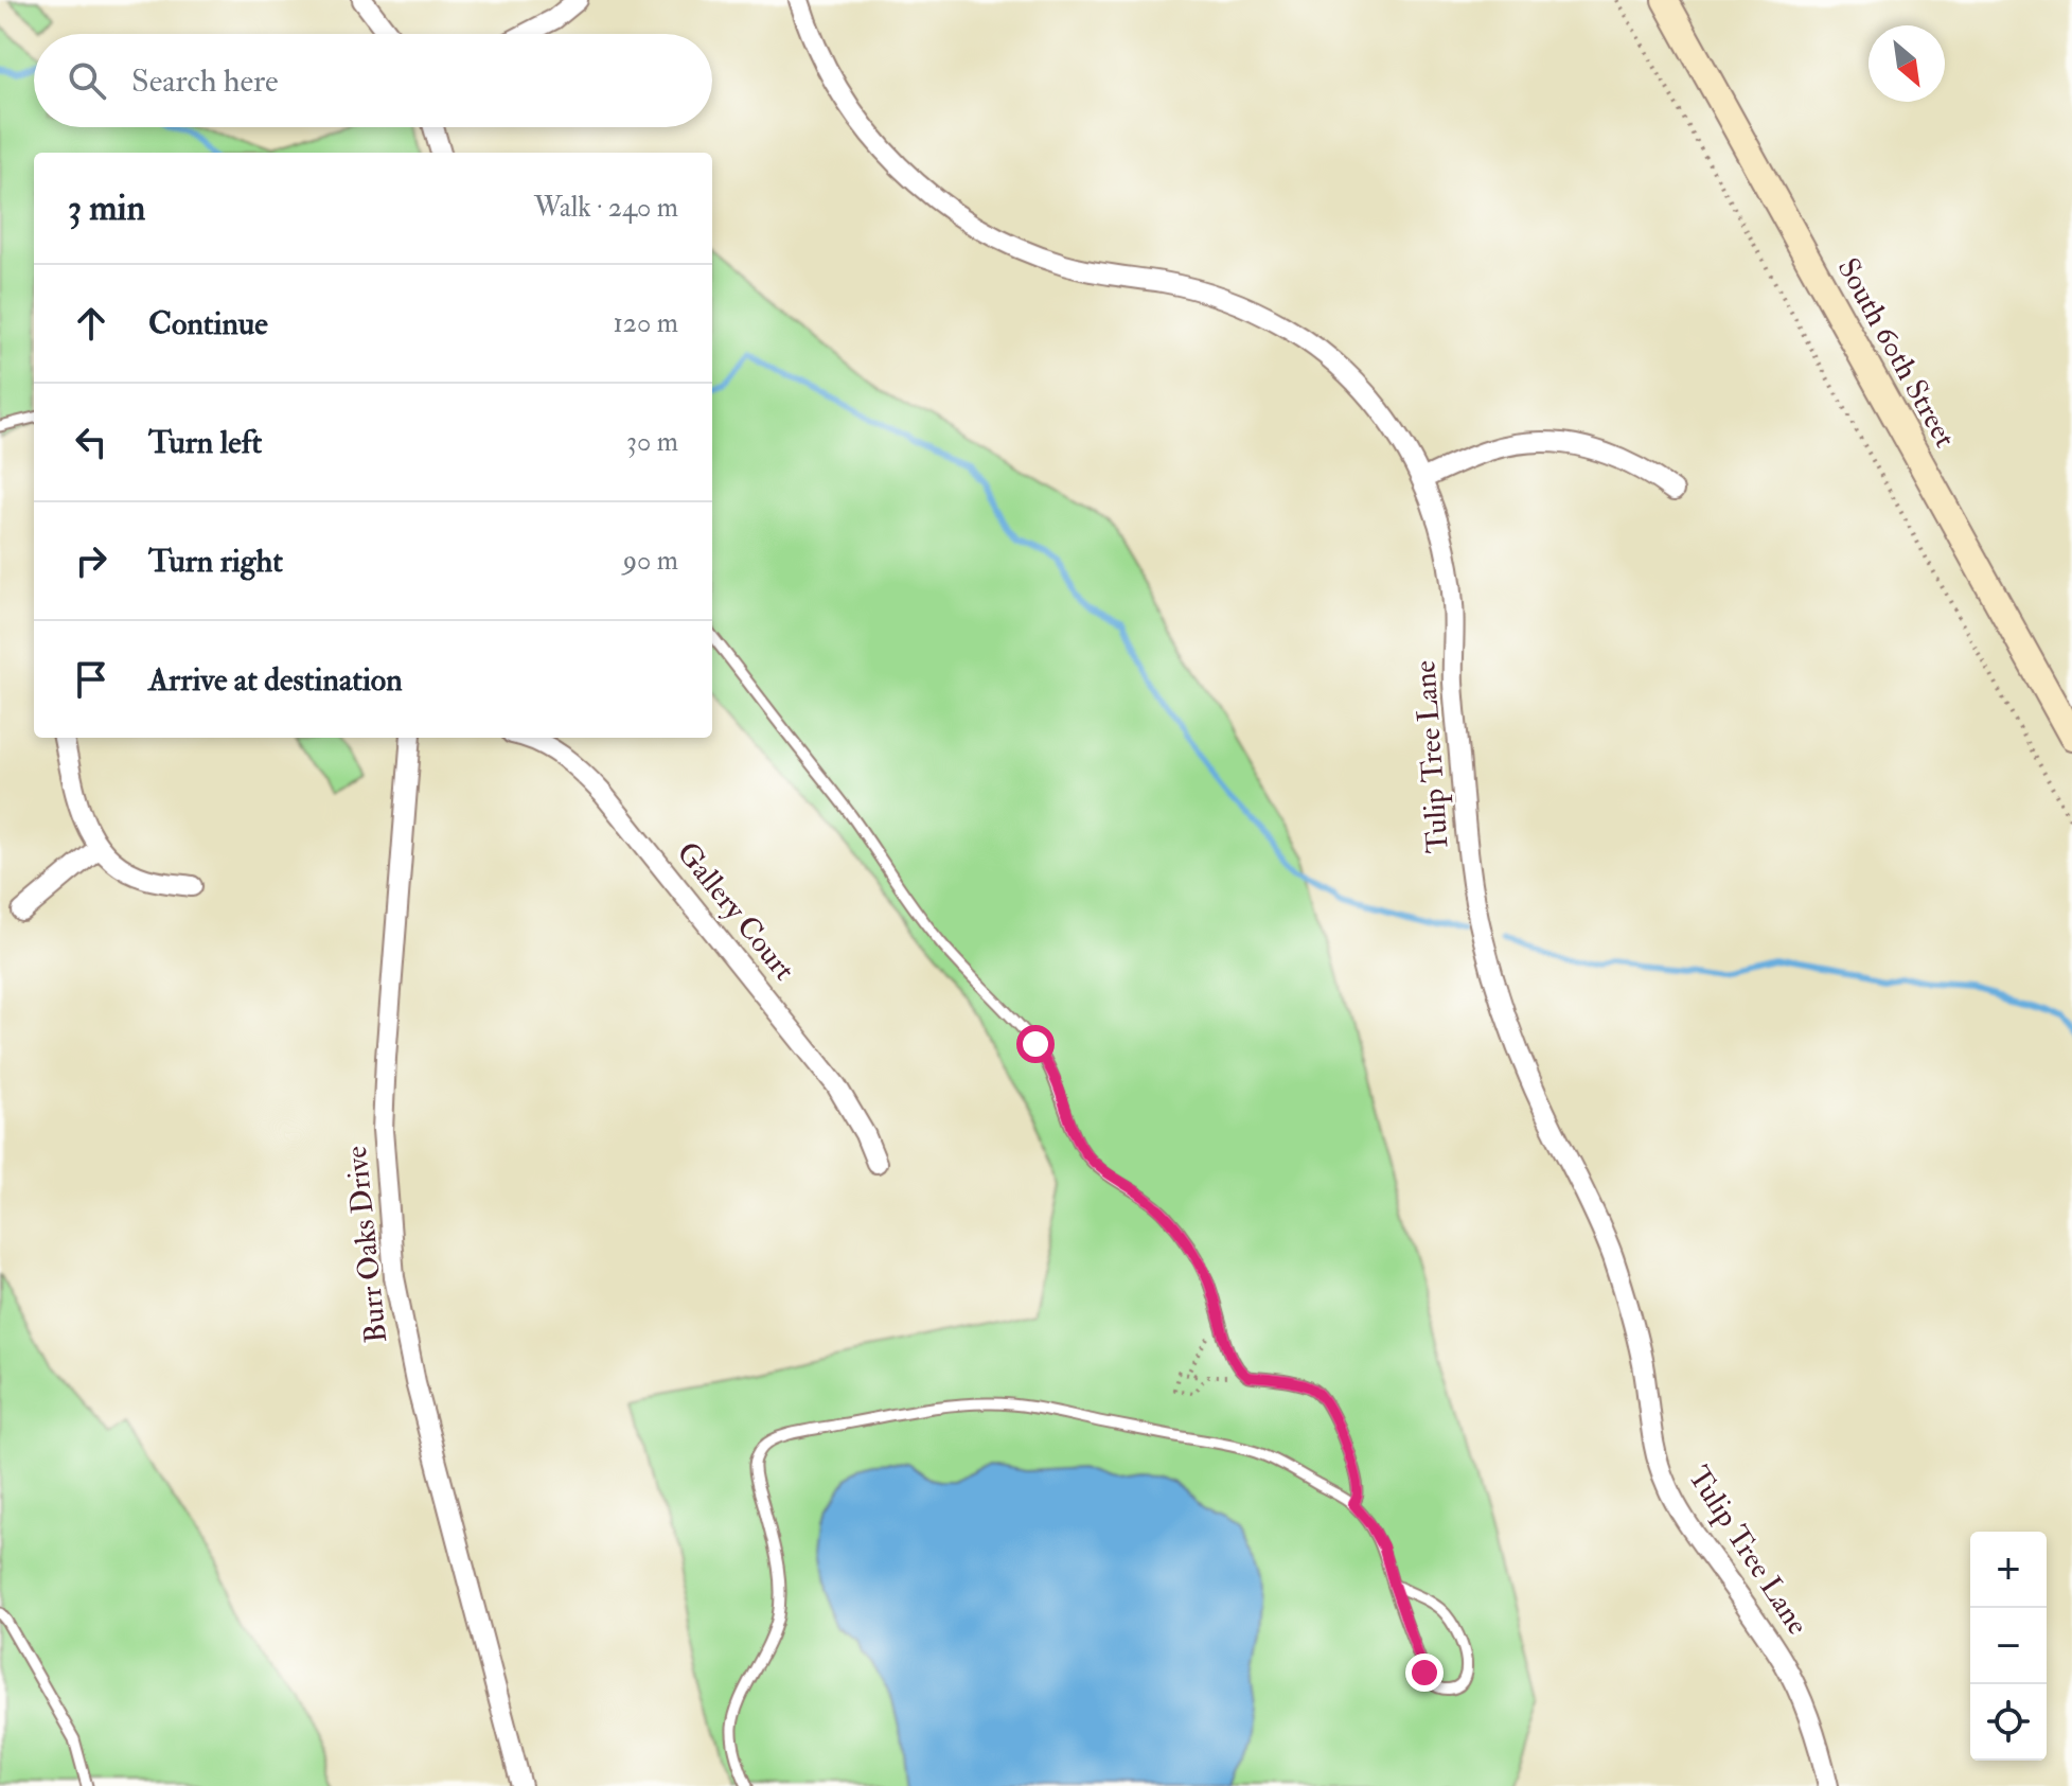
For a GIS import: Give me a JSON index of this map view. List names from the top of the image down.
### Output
{
  "streets": {
    "street": [
      "South 60th Street",
      "Tulip Tree Lane",
      "Gallery Court",
      "Burr Oaks Drive"
    ]
  },
  "north": "bottom right",
  "page": {
    "search": "Search here",
    "heading": ["3 min", "Walk · 240 m"],
    "list": [
      ["Continue", "120 m"],
      ["Turn left", "30 m"],
      ["Turn right", "90 m"],
      "Arrive at destination"
    ],
    "map_buttons": ["+", "−"]
  }
}
